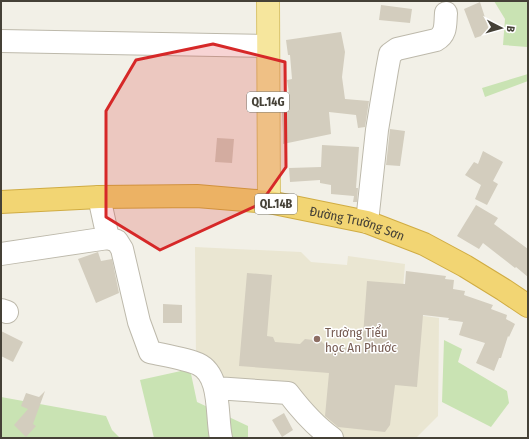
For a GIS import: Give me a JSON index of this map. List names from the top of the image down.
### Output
{
  "streets": {
    "highway": ["QL.14B", "Đường Trường Sơn"],
    "main road": ["QL.14G"]
  },
  "crossings": [
    ["QL.14G", "Đường Trường Sơn"]
  ],
  "places": ["Trường Tiểu học An Phước"],
  "north": "right"
}
